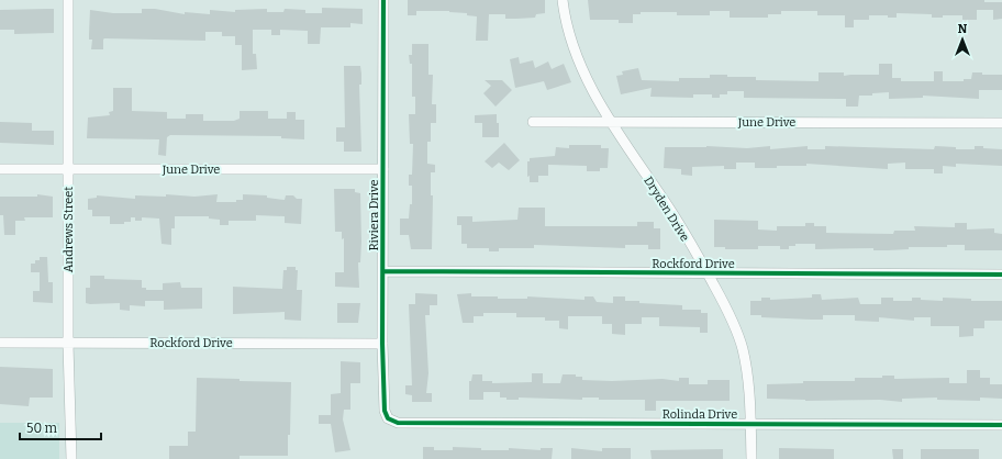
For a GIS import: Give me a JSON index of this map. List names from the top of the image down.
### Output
{
  "streets": {
    "street": [
      "June Drive",
      "Dryden Drive",
      "Riviera Drive",
      "Andrews Street",
      "Rockford Drive",
      "Rolinda Drive"
    ]
  },
  "crossings": [
    ["June Drive", "Dryden Drive"],
    ["June Drive", "Riviera Drive"],
    ["June Drive", "Andrews Street"],
    ["Dryden Drive", "Rockford Drive"],
    ["Dryden Drive", "Rolinda Drive"],
    ["Riviera Drive", "Rockford Drive"],
    ["Riviera Drive", "Rolinda Drive"],
    ["Andrews Street", "Rockford Drive"]
  ],
  "scale_bar": "50 m",
  "north": "top"
}
